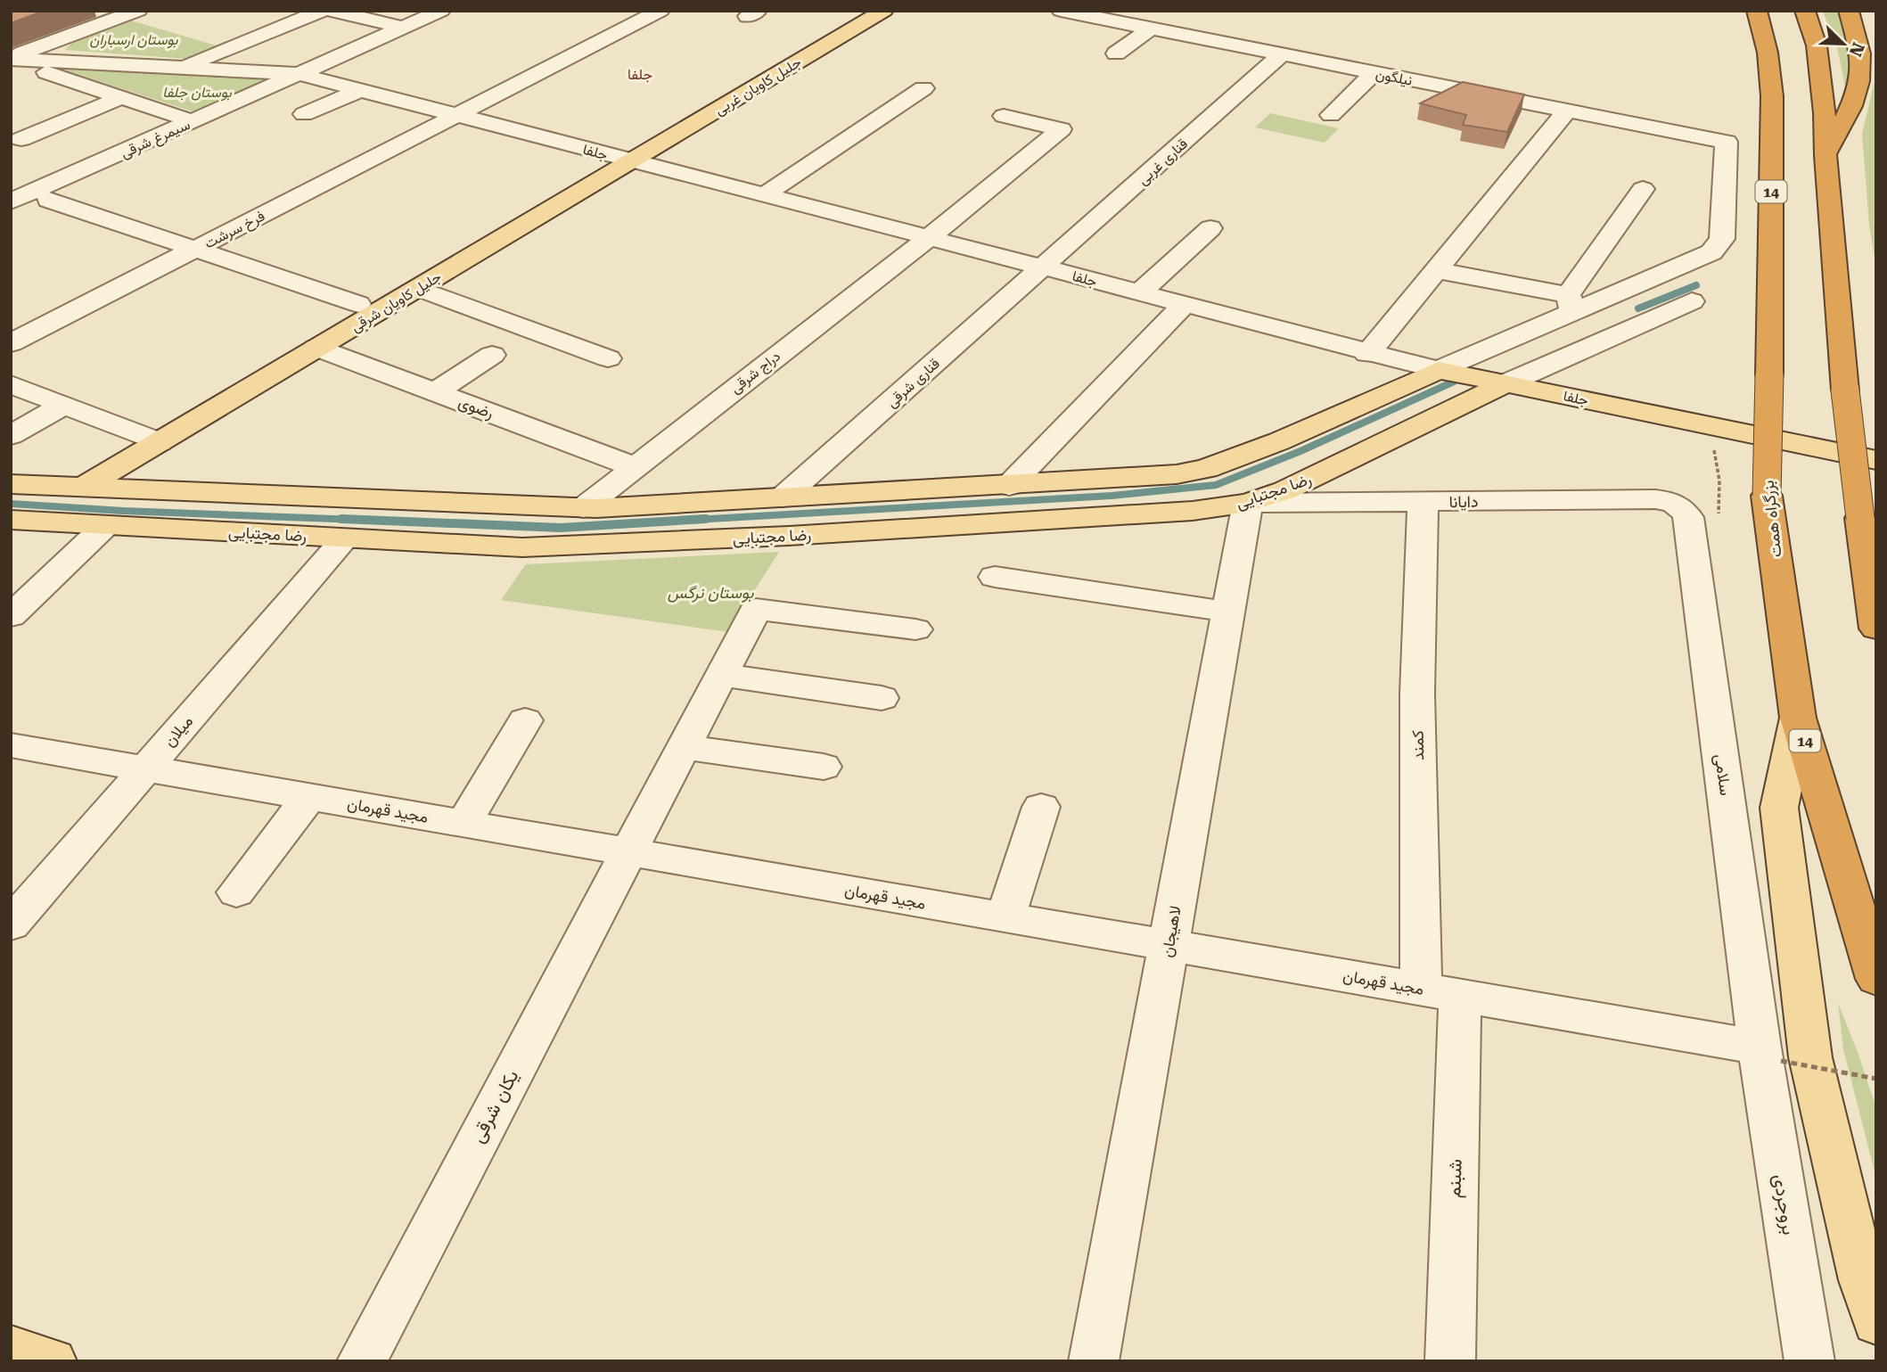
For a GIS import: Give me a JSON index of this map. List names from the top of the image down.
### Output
{
  "streets": {
    "highway": ["14", "بزرگراه همت"],
    "main road": [
      "جلیل کاویان غربی",
      "جلفا",
      "جلیل کاویان شرقی",
      "رضا مجتبایی"
    ],
    "street": [
      "نیلگون",
      "سیمرغ شرقی",
      "قناری غربی",
      "فرخ سرشت",
      "دراج شرقی",
      "قناری شرقی",
      "رضوی",
      "دایانا",
      "میلان",
      "کمند",
      "سلامی",
      "مجید قهرمان",
      "لاهیجان",
      "یکان شرقی",
      "شبنم",
      "بروجردی"
    ]
  },
  "crossings": [
    ["نیلگون", "قناری غربی"],
    ["جلیل کاویان غربی", "جلفا"],
    ["جلیل کاویان غربی", "جلیل کاویان شرقی"],
    ["سیمرغ شرقی", "جلفا"],
    ["جلفا", "قناری غربی"],
    ["جلفا", "فرخ سرشت"],
    ["جلفا", "جلیل کاویان شرقی"],
    ["جلفا", "دراج شرقی"],
    ["جلفا", "قناری شرقی"],
    ["جلفا", "رضا مجتبایی"],
    ["قناری غربی", "قناری شرقی"],
    ["جلیل کاویان شرقی", "رضوی"],
    ["جلیل کاویان شرقی", "رضا مجتبایی"],
    ["دراج شرقی", "رضوی"],
    ["رضا مجتبایی", "دایانا"],
    ["رضا مجتبایی", "میلان"],
    ["رضا مجتبایی", "لاهیجان"],
    ["دایانا", "کمند"],
    ["دایانا", "سلامی"],
    ["دایانا", "لاهیجان"],
    ["میلان", "مجید قهرمان"],
    ["کمند", "مجید قهرمان"],
    ["کمند", "شبنم"],
    ["سلامی", "مجید قهرمان"],
    ["سلامی", "بروجردی"],
    ["مجید قهرمان", "لاهیجان"],
    ["مجید قهرمان", "یکان شرقی"],
    ["مجید قهرمان", "شبنم"],
    ["مجید قهرمان", "بروجردی"]
  ],
  "districts": ["جلفا"],
  "parks": ["بوستان ارسباران", "بوستان جلفا", "بوستان نرگس"],
  "north": "bottom right"
}
